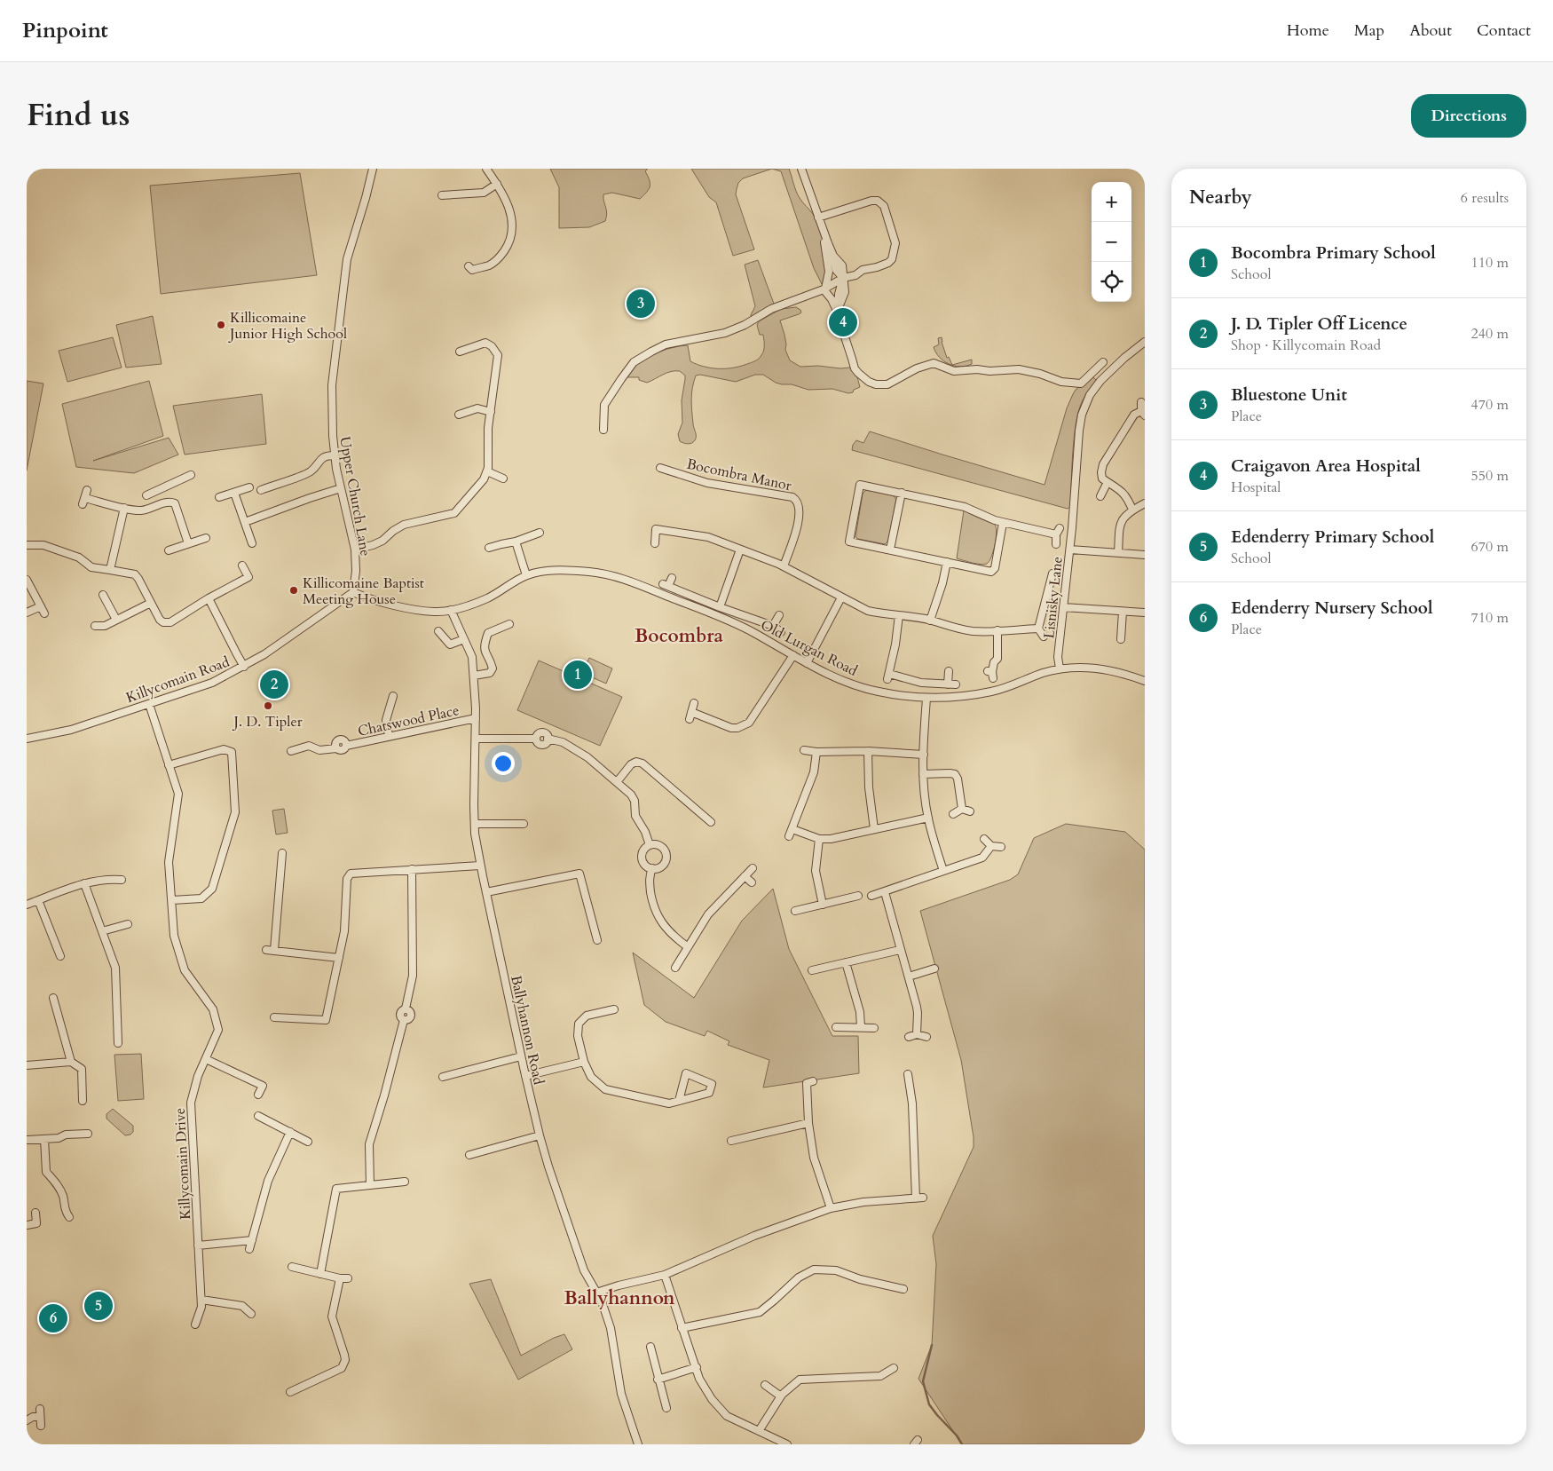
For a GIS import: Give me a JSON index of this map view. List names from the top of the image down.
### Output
{
  "streets": {
    "street": [
      "Bocombra Manor",
      "Upper Church Lane",
      "Lisnisky Lane",
      "Old Lurgan Road",
      "Killycomain Road",
      "Chatswood Place",
      "Ballyhannon Road",
      "Killycomain Drive"
    ]
  },
  "crossings": [
    ["Upper Church Lane", "Killycomain Road"],
    ["Lisnisky Lane", "Old Lurgan Road"],
    ["Killycomain Road", "Killycomain Drive"],
    ["Chatswood Place", "Ballyhannon Road"]
  ],
  "districts": ["Bocombra", "Ballyhannon"],
  "places": ["Killicomaine Junior High School", "Killicomaine Baptist Meeting House", "J. D. Tipler"],
  "page": {
    "header": "Pinpoint",
    "nav": [
      "Home",
      "Map",
      "About",
      "Contact"
    ],
    "title": "Find us",
    "buttons": "Directions",
    "heading": ["Nearby", "6 results"],
    "map_buttons": ["+", "−"],
    "list": [
      {
        "mark": "1",
        "name": "Bocombra Primary School",
        "note": "School",
        "value": "110 m"
      },
      {
        "mark": "2",
        "name": "J. D. Tipler Off Licence",
        "note": "Shop · Killycomain Road",
        "value": "240 m"
      },
      {
        "mark": "3",
        "name": "Bluestone Unit",
        "note": "Place",
        "value": "470 m"
      },
      {
        "mark": "4",
        "name": "Craigavon Area Hospital",
        "note": "Hospital",
        "value": "550 m"
      },
      {
        "mark": "5",
        "name": "Edenderry Primary School",
        "note": "School",
        "value": "670 m"
      },
      {
        "mark": "6",
        "name": "Edenderry Nursery School",
        "note": "Place",
        "value": "710 m"
      }
    ],
    "pins": [
      "3",
      "4",
      "1",
      "2",
      "5",
      "6"
    ]
  }
}
